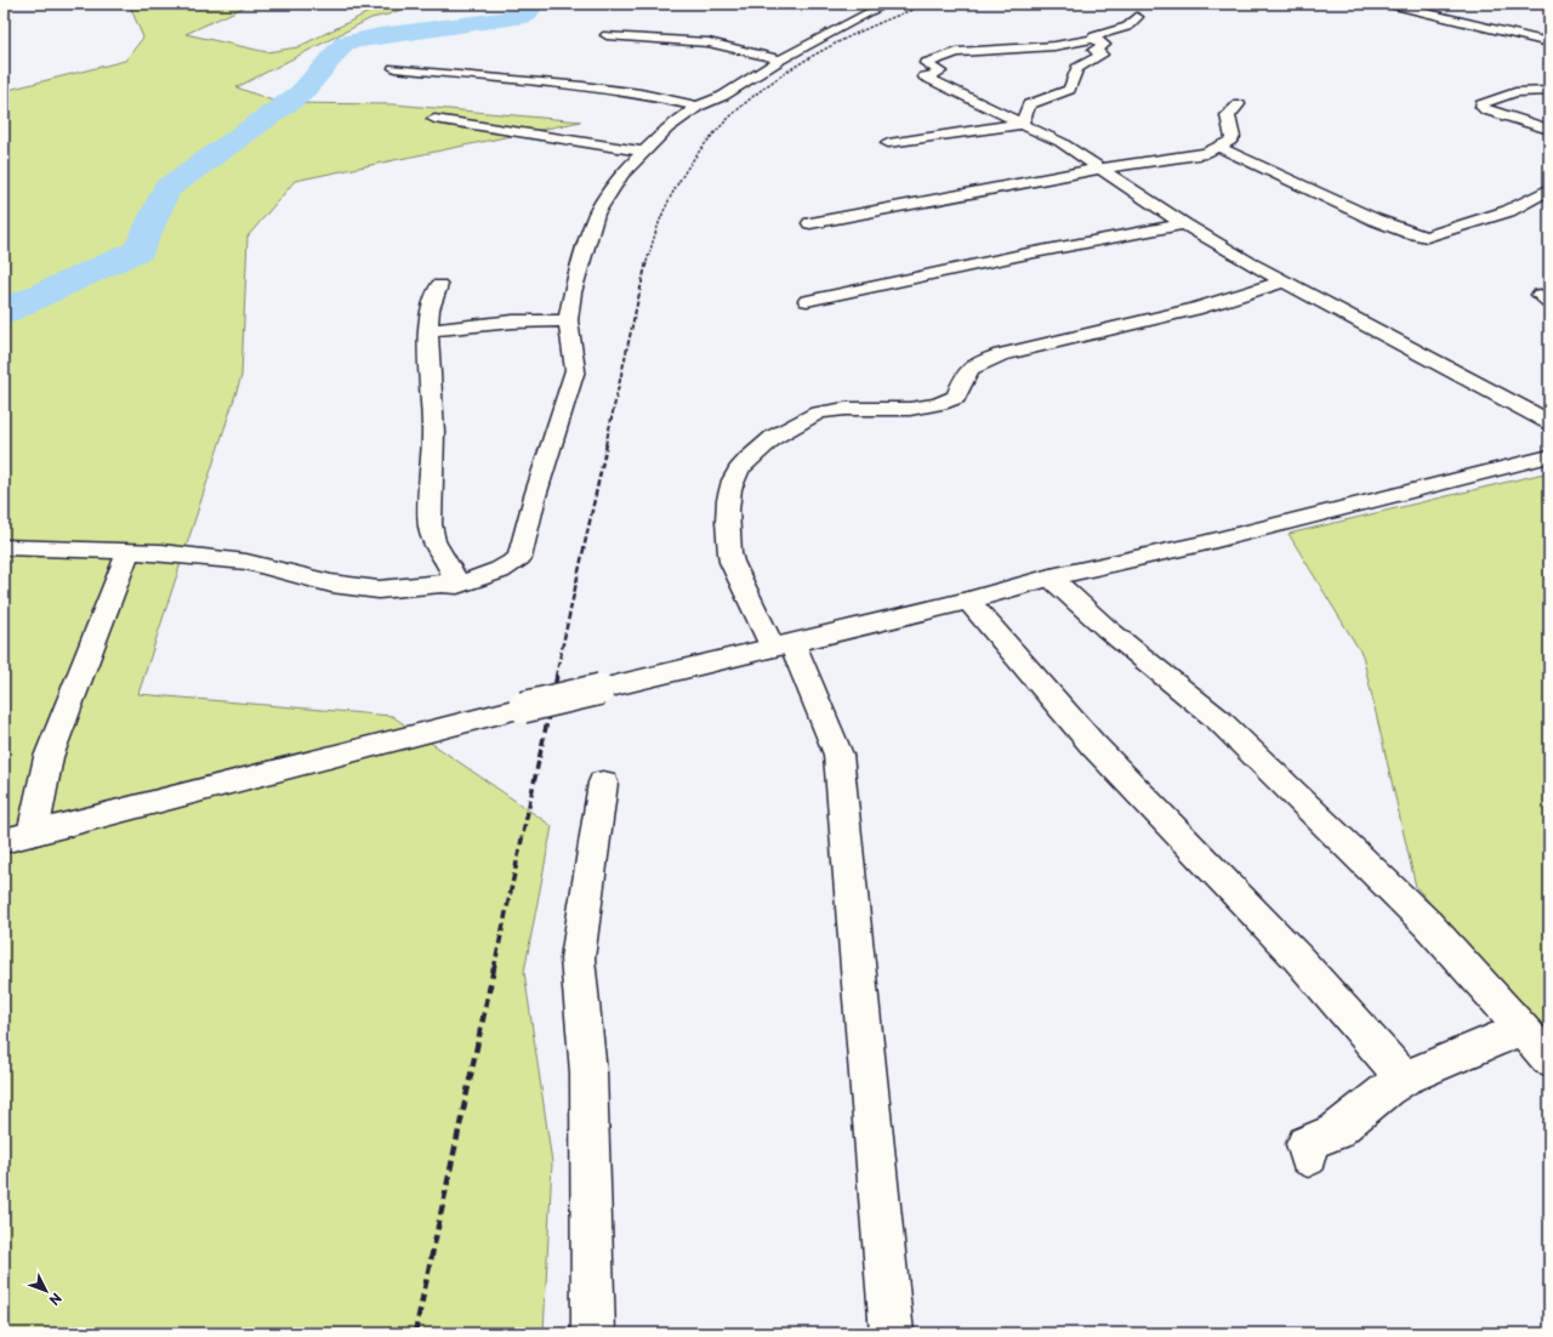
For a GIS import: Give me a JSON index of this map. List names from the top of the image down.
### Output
{
  "north": "bottom right"
}
